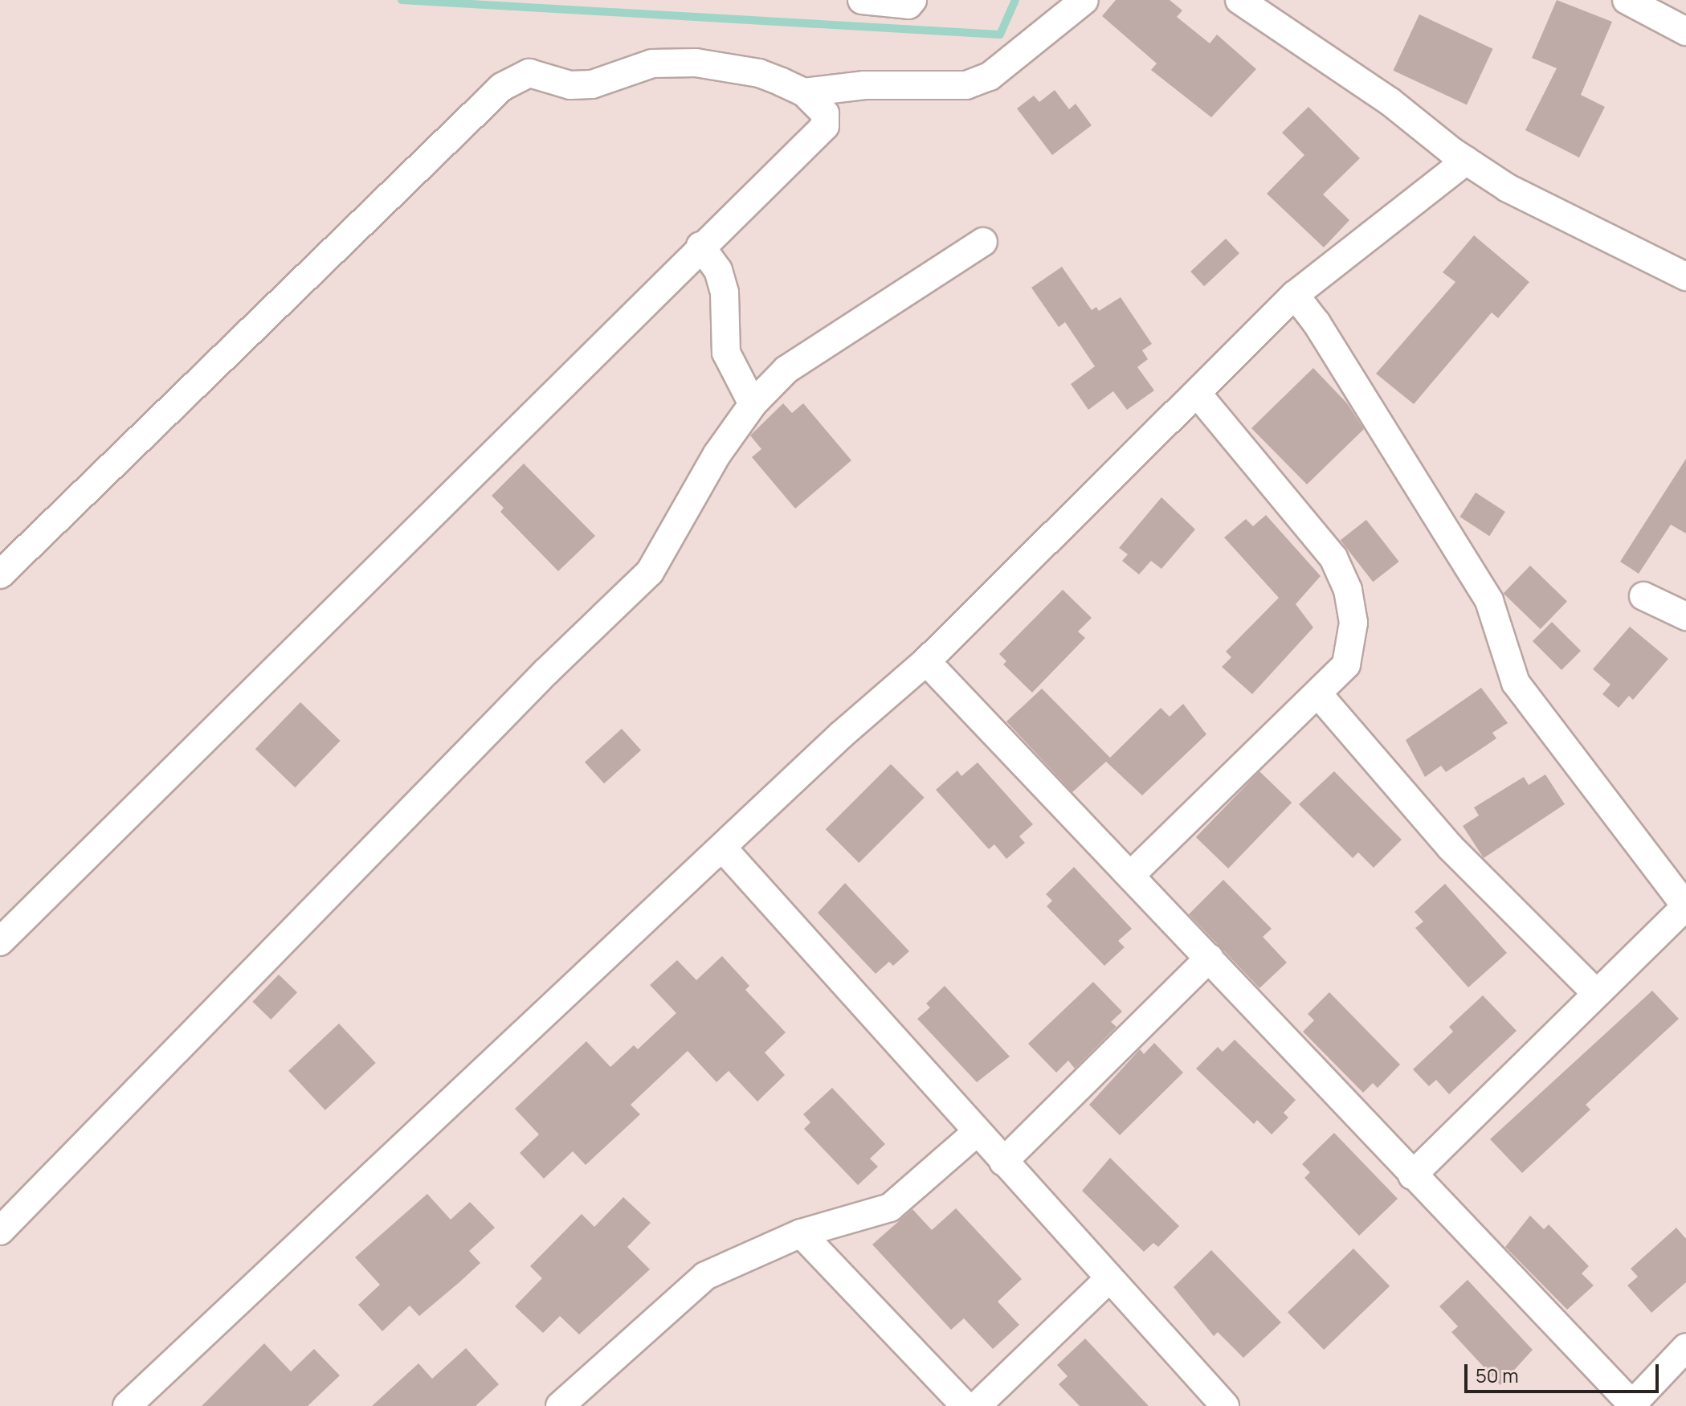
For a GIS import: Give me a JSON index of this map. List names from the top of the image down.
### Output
{
  "scale_bar": "50 m"
}
